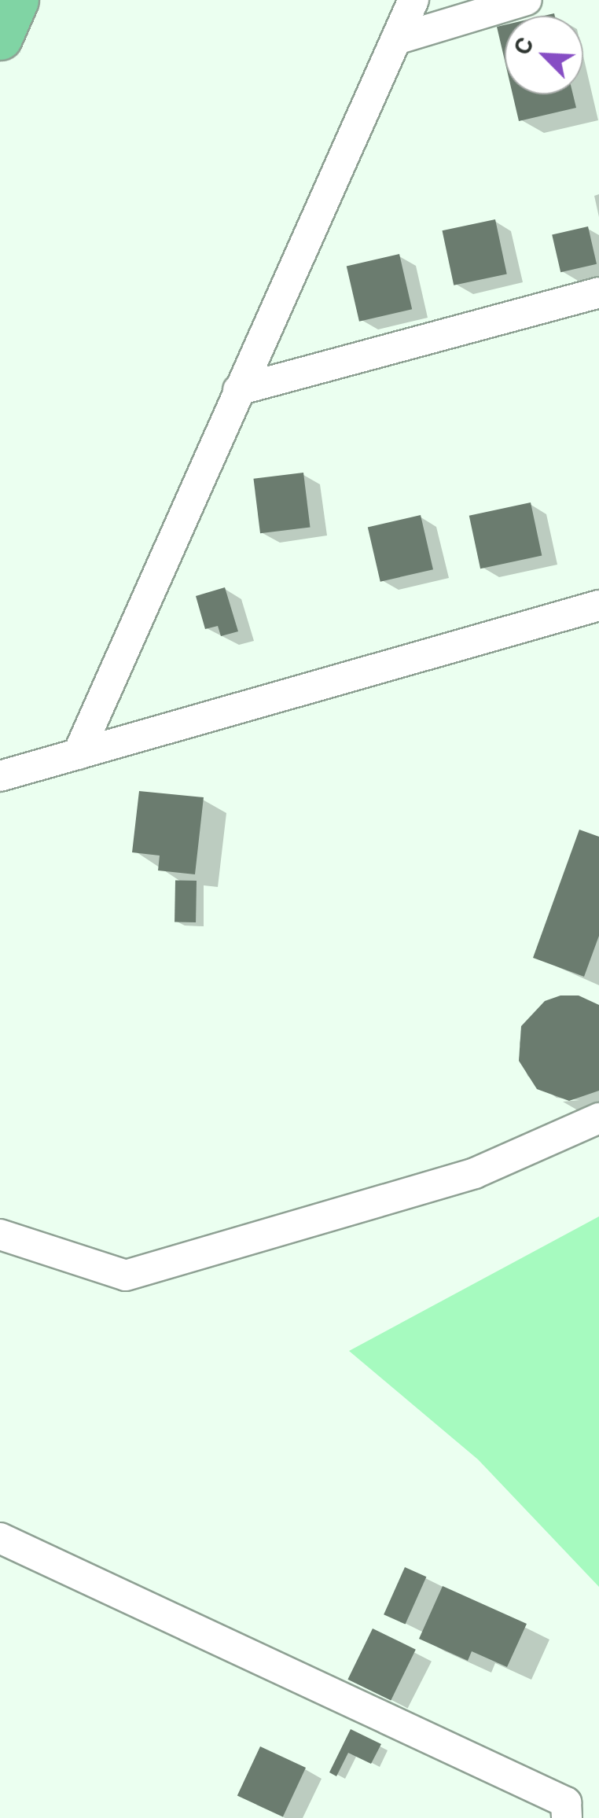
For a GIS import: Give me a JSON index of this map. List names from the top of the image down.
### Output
{
  "north": "top left"
}
